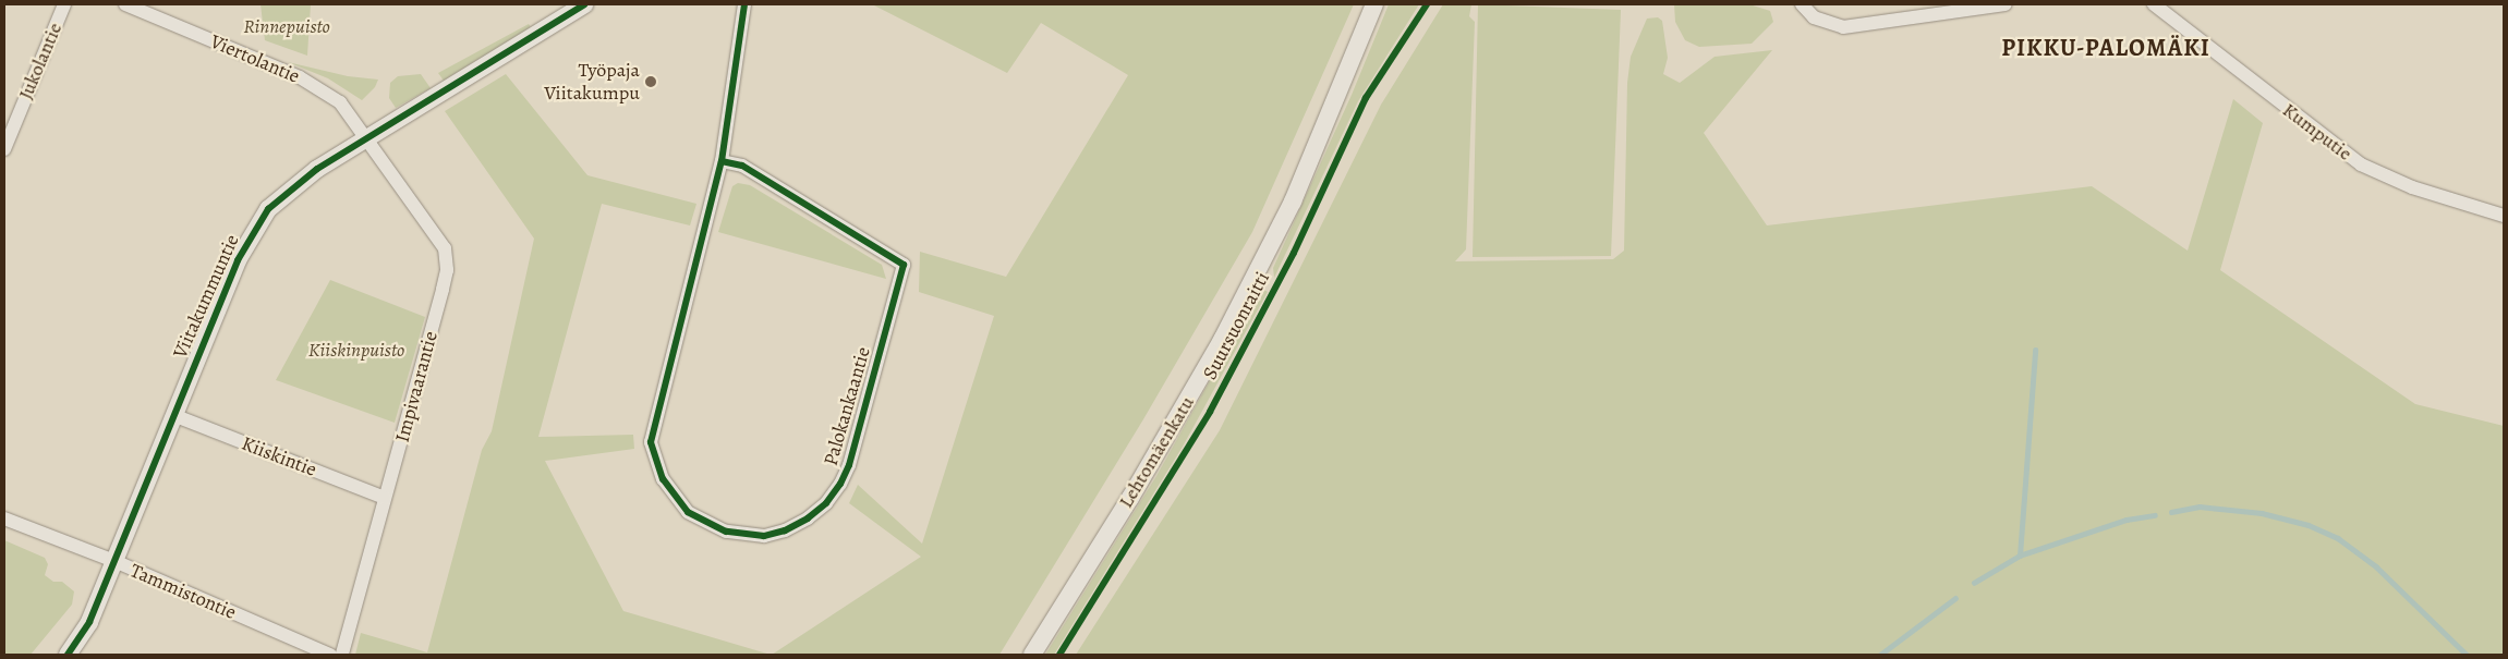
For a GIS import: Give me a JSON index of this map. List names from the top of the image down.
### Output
{
  "streets": {
    "street": [
      "Viertolantie",
      "Jukolantie",
      "Kumputie",
      "Viitakummuntie",
      "Impivaarantie",
      "Palokankaantie",
      "Lehtomäenkatu",
      "Kiiskintie",
      "Tammistontie"
    ],
    "cycle path": ["Suursuonraitti"]
  },
  "crossings": [
    ["Viertolantie", "Viitakummuntie"],
    ["Viertolantie", "Impivaarantie"],
    ["Viitakummuntie", "Impivaarantie"],
    ["Viitakummuntie", "Kiiskintie"],
    ["Viitakummuntie", "Tammistontie"],
    ["Impivaarantie", "Kiiskintie"]
  ],
  "districts": ["PIKKU-PALOMÄKI"],
  "parks": ["Rinnepuisto", "Kiiskinpuisto"],
  "places": ["Työpaja Viitakumpu"]
}
